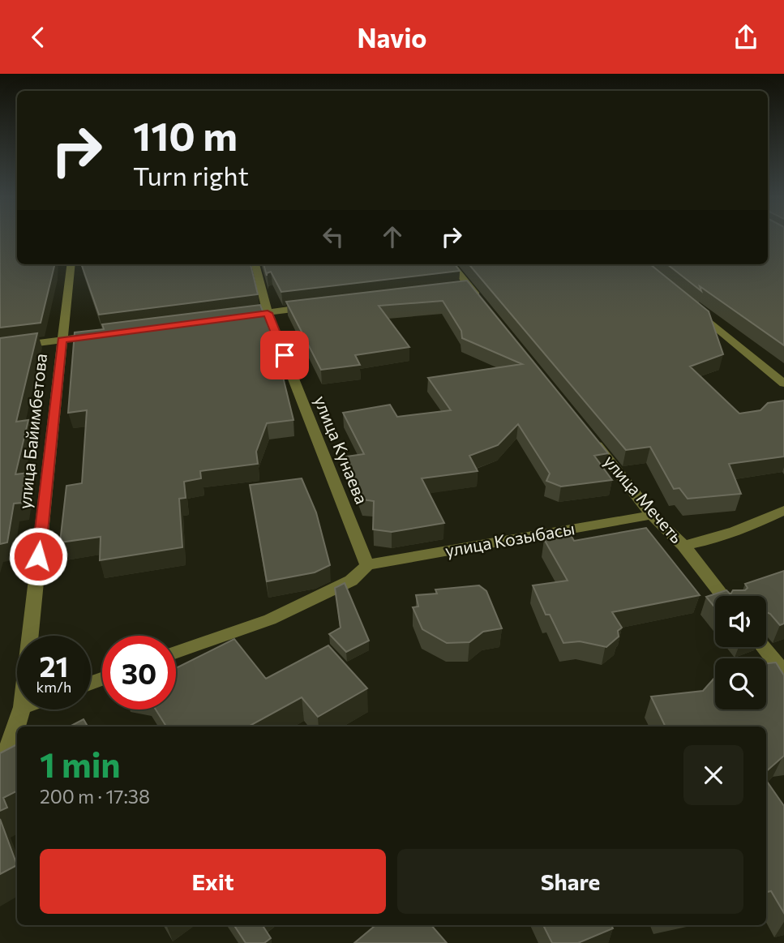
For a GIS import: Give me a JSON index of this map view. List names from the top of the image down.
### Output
{
  "streets": {
    "street": [
      "улица Байимбетова",
      "улица Кунаева",
      "улица Мечеть",
      "улица Козыбасы"
    ]
  },
  "crossings": [
    ["улица Кунаева", "улица Козыбасы"],
    ["улица Мечеть", "улица Козыбасы"]
  ],
  "page": {
    "header": "Navio",
    "turn": ["110 m", "Turn right"],
    "speed": "21 km/h",
    "limit": "30",
    "heading": ["1 min", "200 m · 17:38"],
    "buttons": ["Exit", "Share"]
  }
}
